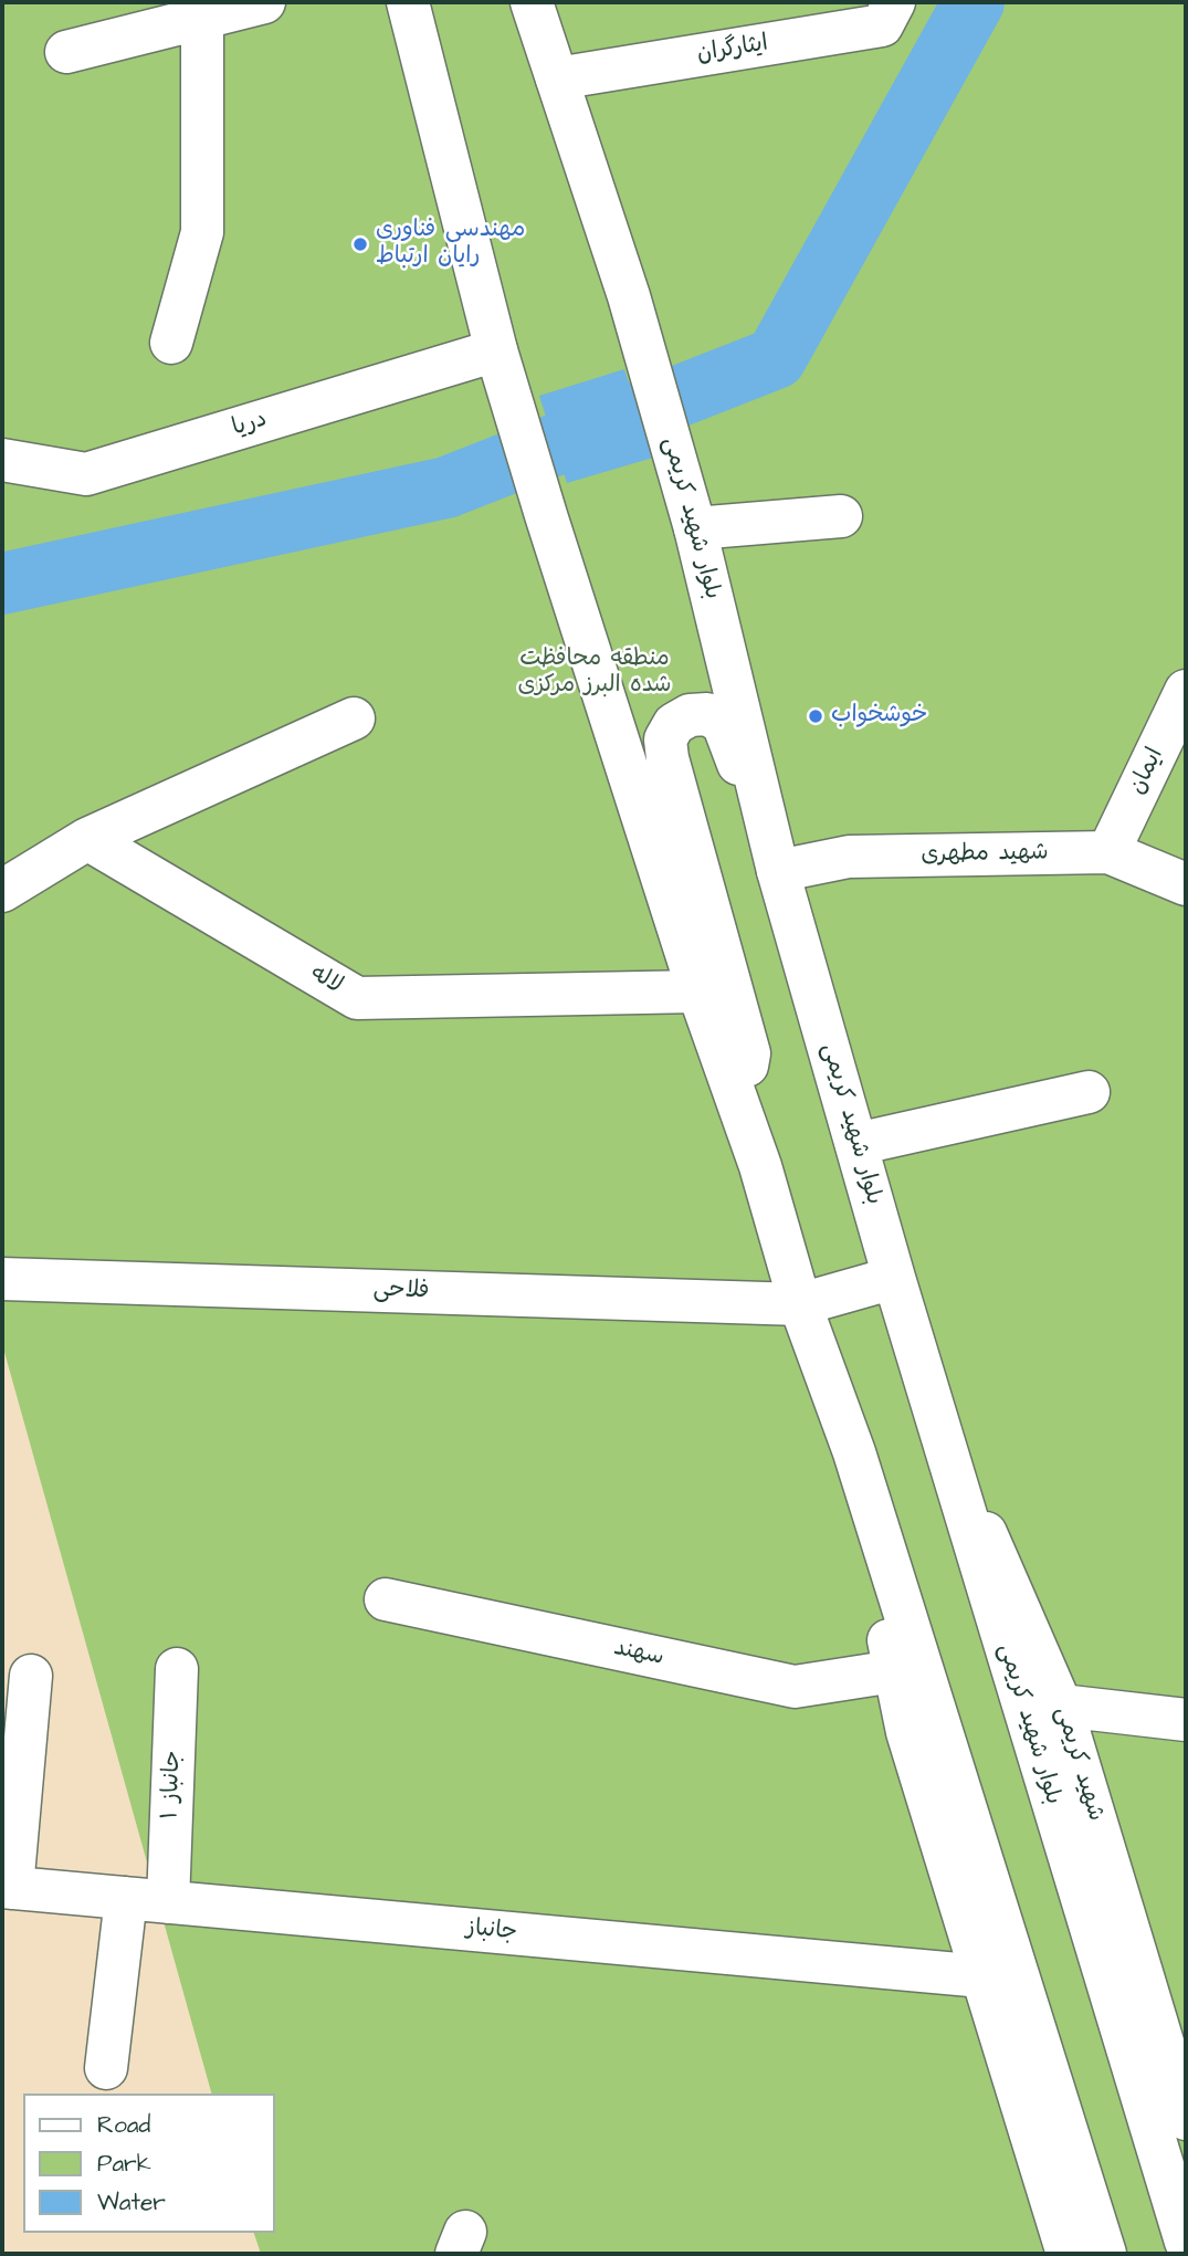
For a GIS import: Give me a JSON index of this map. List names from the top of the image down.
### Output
{
  "streets": {
    "street": [
      "ایثارگران",
      "دریا",
      "بلوار شهید کریمی",
      "ایمان",
      "شهید مطهری",
      "لاله",
      "فلاحی",
      "سهند",
      "شهید کریمی",
      "جانباز ۱",
      "جانباز"
    ]
  },
  "crossings": [
    ["ایثارگران", "بلوار شهید کریمی"],
    ["بلوار شهید کریمی", "شهید مطهری"],
    ["بلوار شهید کریمی", "فلاحی"],
    ["بلوار شهید کریمی", "شهید کریمی"],
    ["ایمان", "شهید مطهری"],
    ["جانباز ۱", "جانباز"]
  ],
  "parks": ["منطقه محافظت شده البرز مرکزی"],
  "places": ["مهندسی فناوری رایان ارتباط", "خوشخواب"],
  "legend": ["Road", "Park", "Water"]
}
